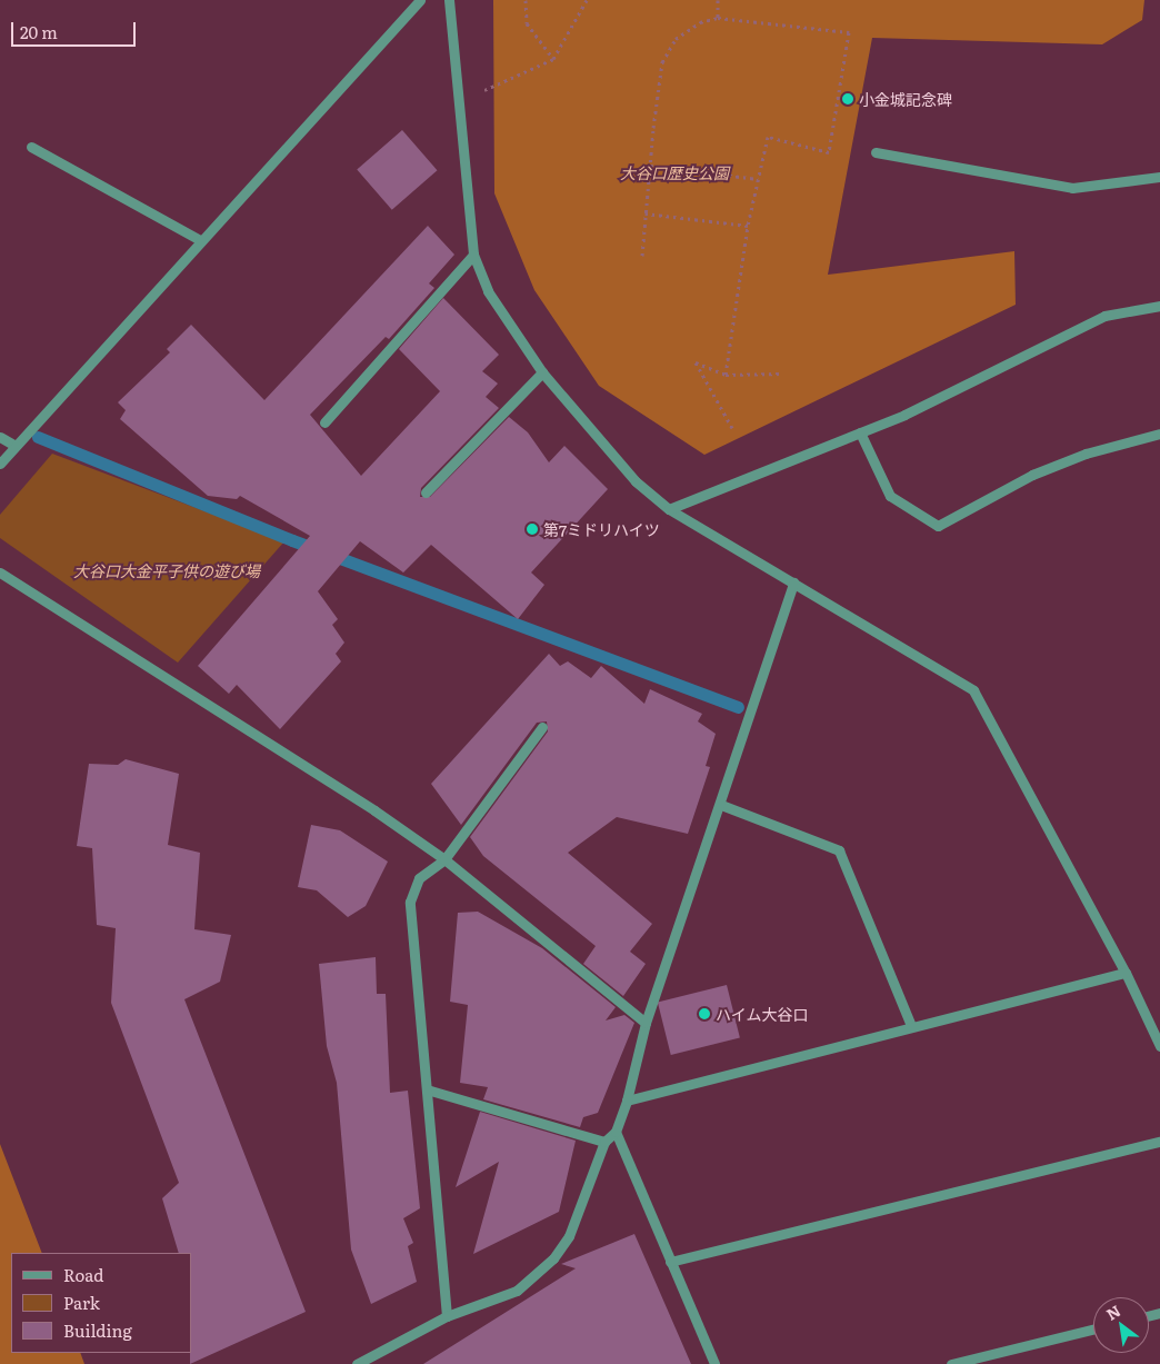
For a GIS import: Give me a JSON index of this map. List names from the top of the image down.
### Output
{
  "parks": ["大谷口歴史公園", "大谷口大金平子供の遊び場"],
  "places": ["小金城記念碑", "第7ミドリハイツ", "ハイム大谷口"],
  "legend": ["Road", "Park", "Building"],
  "scale_bar": "20 m",
  "north": "top left"
}
